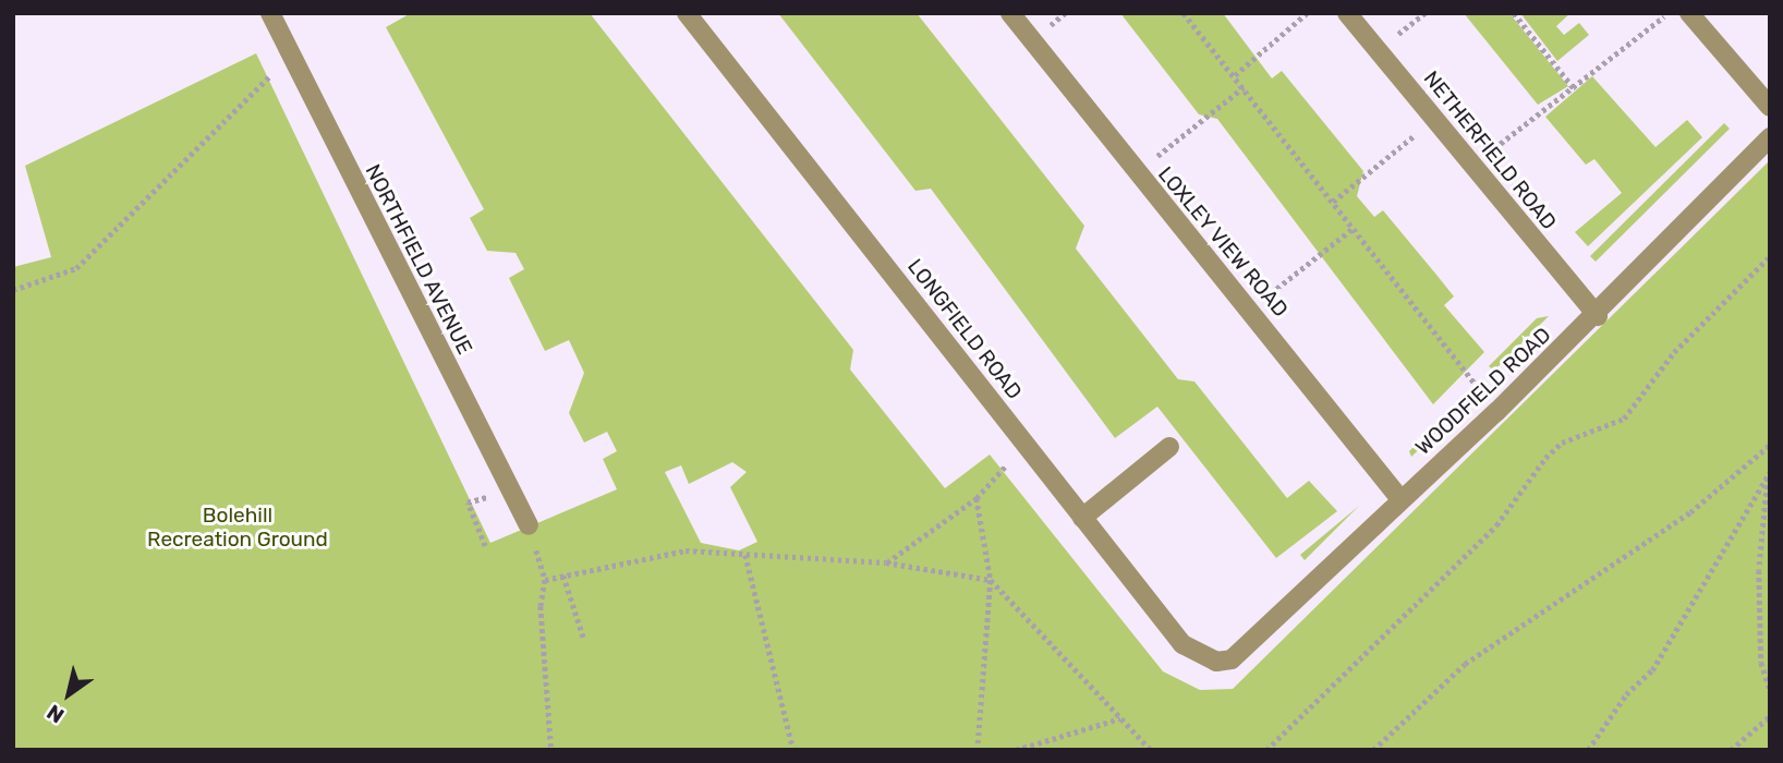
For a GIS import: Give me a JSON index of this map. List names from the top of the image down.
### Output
{
  "streets": {
    "street": [
      "NETHERFIELD ROAD",
      "LOXLEY VIEW ROAD",
      "NORTHFIELD AVENUE",
      "LONGFIELD ROAD",
      "WOODFIELD ROAD"
    ]
  },
  "crossings": [
    ["NETHERFIELD ROAD", "WOODFIELD ROAD"],
    ["LOXLEY VIEW ROAD", "WOODFIELD ROAD"],
    ["LONGFIELD ROAD", "WOODFIELD ROAD"]
  ],
  "parks": ["Bolehill Recreation Ground"],
  "north": "bottom left"
}
